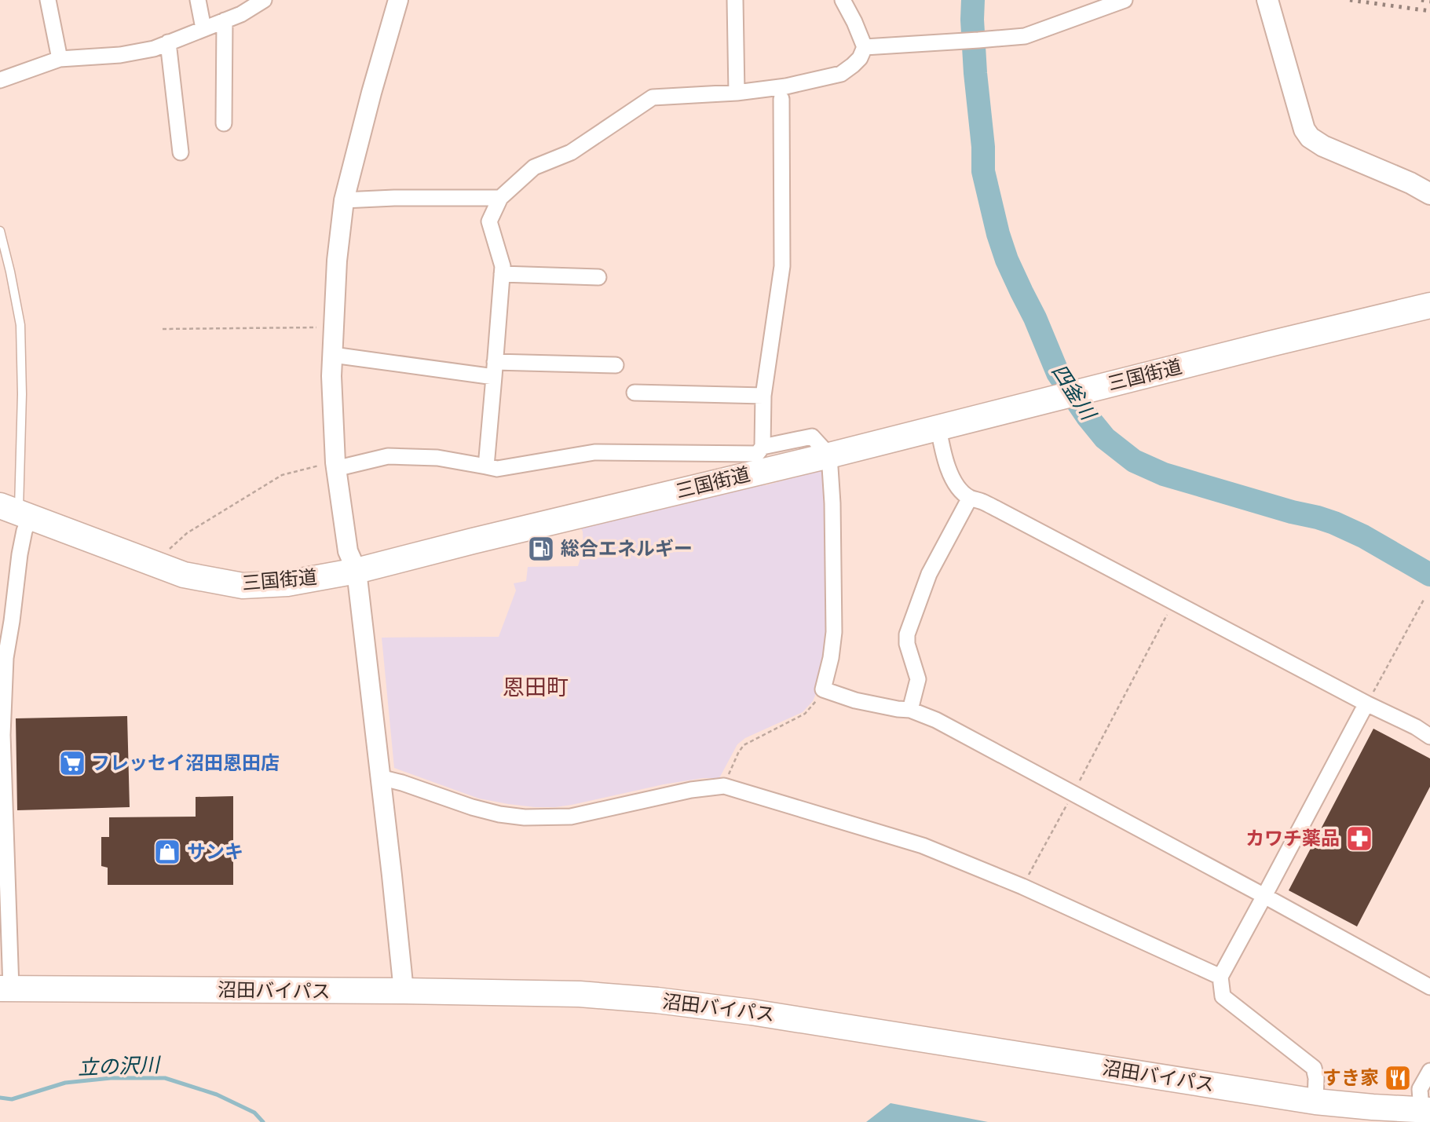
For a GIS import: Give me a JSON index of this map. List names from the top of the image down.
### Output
{
  "streets": {
    "highway": ["三国街道", "沼田バイパス"]
  },
  "districts": ["恩田町"],
  "water": ["四釜川", "立の沢川"],
  "places": {
    "fuel station": ["総合エネルギー"],
    "supermarket": ["フレッセイ沼田恩田店"],
    "pharmacy": ["カワチ薬品"],
    "shop": ["サンキ"],
    "restaurant": ["すき家"]
  }
}
